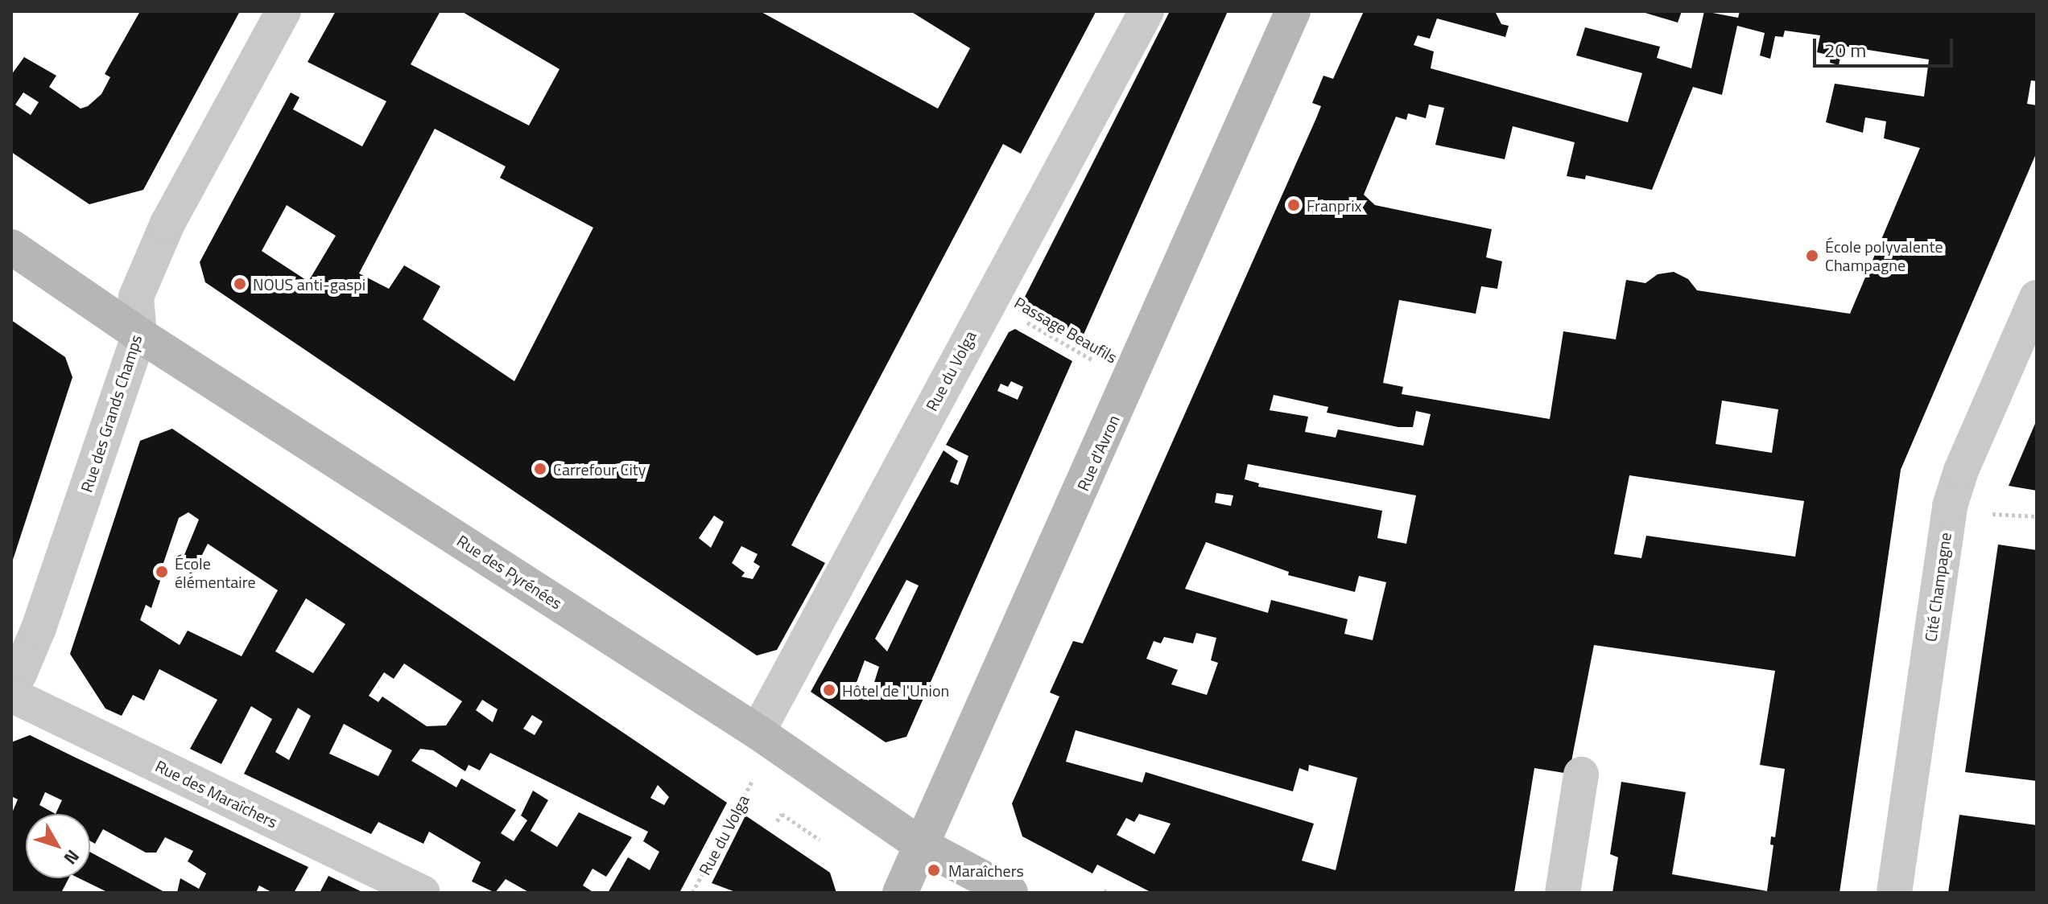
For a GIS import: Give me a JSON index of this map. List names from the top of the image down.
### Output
{
  "streets": {
    "main road": ["Rue d'Avron", "Rue des Pyrénées"],
    "street": [
      "Rue du Volga",
      "Rue des Grands Champs",
      "Cité Champagne",
      "Rue des Maraîchers"
    ],
    "path": ["Passage Beaufils"]
  },
  "crossings": [
    ["Passage Beaufils", "Rue du Volga"],
    ["Passage Beaufils", "Rue d'Avron"],
    ["Rue du Volga", "Rue des Pyrénées"],
    ["Rue des Grands Champs", "Rue des Pyrénées"],
    ["Rue d'Avron", "Rue des Pyrénées"]
  ],
  "places": [
    "Franprix",
    "École polyvalente Champagne",
    "NOUS anti-gaspi",
    "Carrefour City",
    "École élémentaire",
    "Hôtel de l'Union",
    "Maraîchers"
  ],
  "scale_bar": "20 m",
  "north": "bottom right"
}
